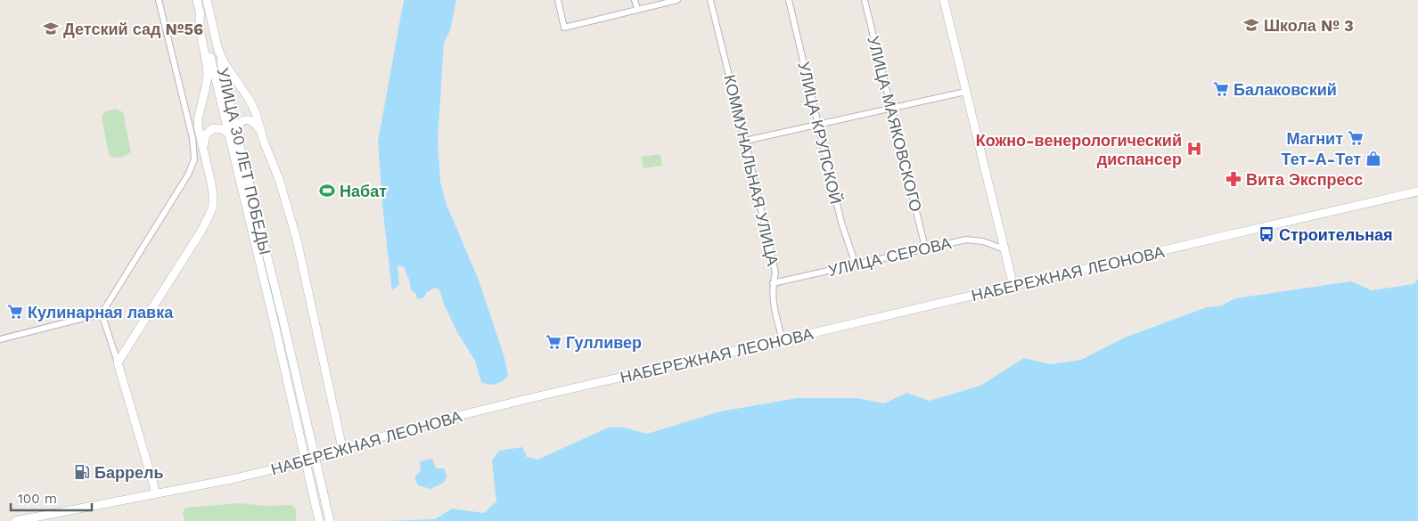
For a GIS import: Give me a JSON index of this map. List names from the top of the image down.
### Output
{
  "streets": {
    "main road": ["УЛИЦА 30 ЛЕТ ПОБЕДЫ", "НАБЕРЕЖНАЯ ЛЕОНОВА"],
    "street": [
      "УЛИЦА МАЯКОВСКОГО",
      "УЛИЦА КРУПСКОЙ",
      "КОММУНАЛЬНАЯ УЛИЦА",
      "УЛИЦА СЕРОВА"
    ]
  },
  "crossings": [
    ["УЛИЦА МАЯКОВСКОГО", "УЛИЦА СЕРОВА"],
    ["УЛИЦА КРУПСКОЙ", "УЛИЦА СЕРОВА"],
    ["УЛИЦА 30 ЛЕТ ПОБЕДЫ", "НАБЕРЕЖНАЯ ЛЕОНОВА"],
    ["КОММУНАЛЬНАЯ УЛИЦА", "УЛИЦА СЕРОВА"],
    ["КОММУНАЛЬНАЯ УЛИЦА", "НАБЕРЕЖНАЯ ЛЕОНОВА"]
  ],
  "places": {
    "school or university": ["Школа № 3", "Детский сад №56"],
    "supermarket": [
      "Балаковский",
      "Магнит",
      "Кулинарная лавка",
      "Гулливер"
    ],
    "hospital": ["Кожно-венерологический диспансер"],
    "shop": ["Тет-А-Тет"],
    "pharmacy": ["Вита Экспресс"],
    "sports": ["Набат"],
    "bus stop": ["Строительная"],
    "fuel station": ["Баррель"]
  },
  "scale_bar": "100 m"
}
